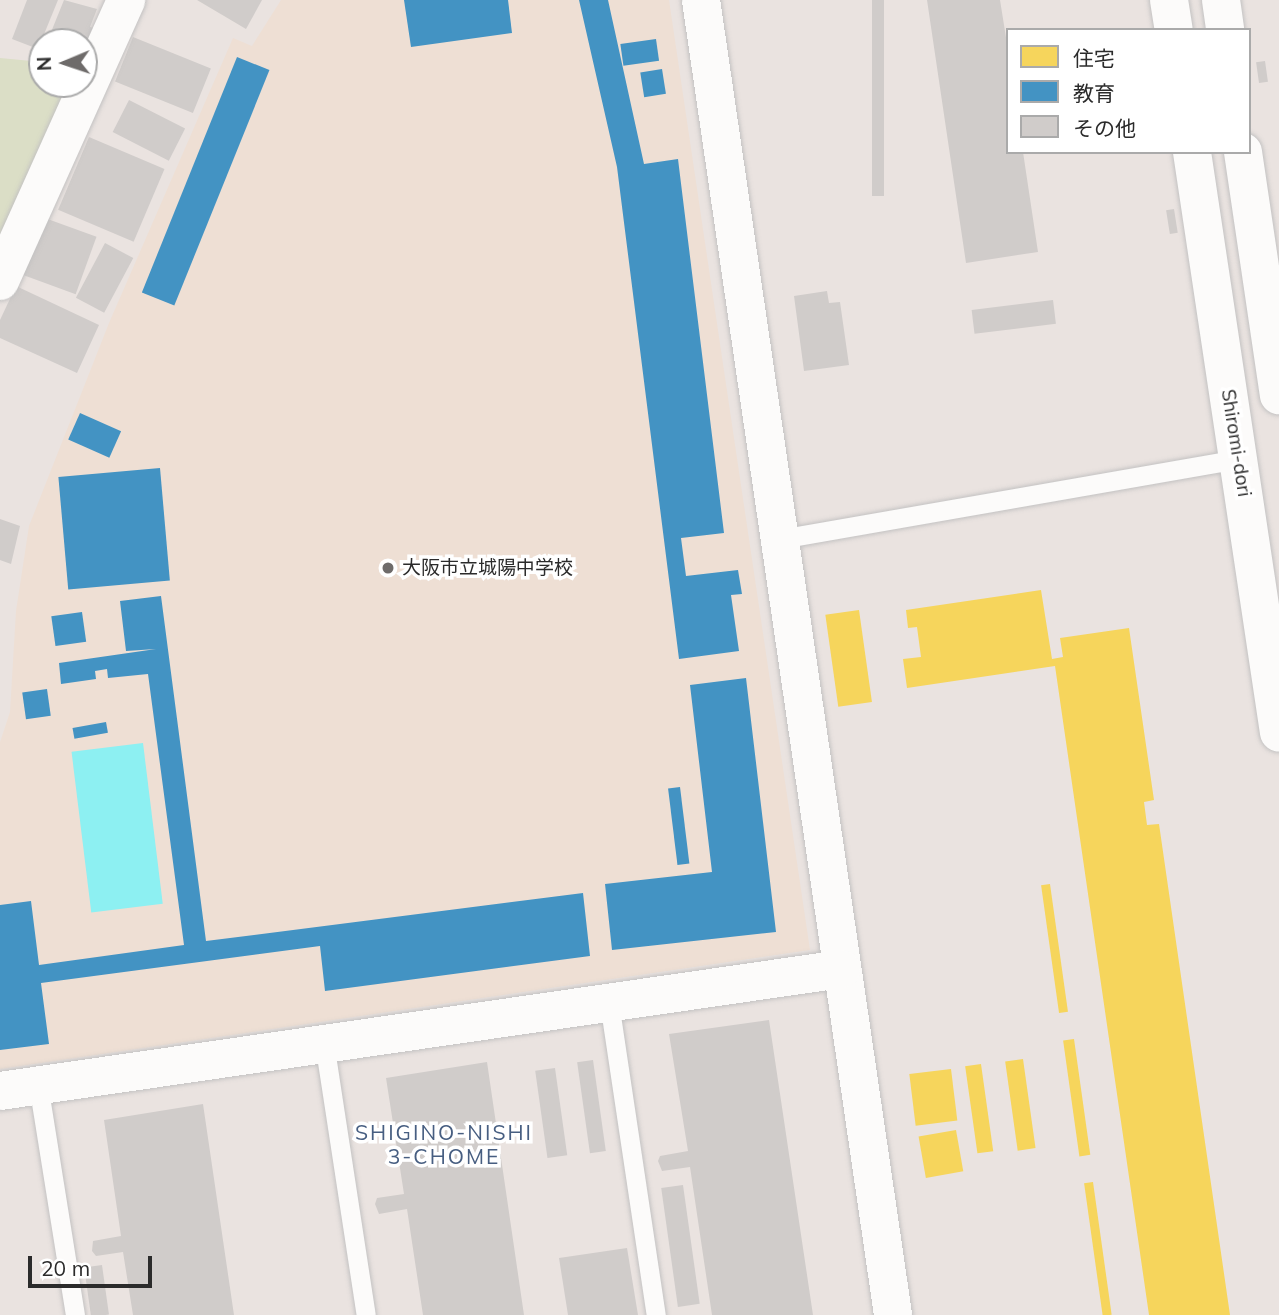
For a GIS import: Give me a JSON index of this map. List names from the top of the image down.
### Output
{
  "streets": {
    "street": ["Shiromi-dori"]
  },
  "districts": ["SHIGINO-NISHI 3-CHOME"],
  "places": ["大阪市立城陽中学校"],
  "legend": ["住宅", "教育", "その他"],
  "scale_bar": "20 m",
  "north": "left"
}
